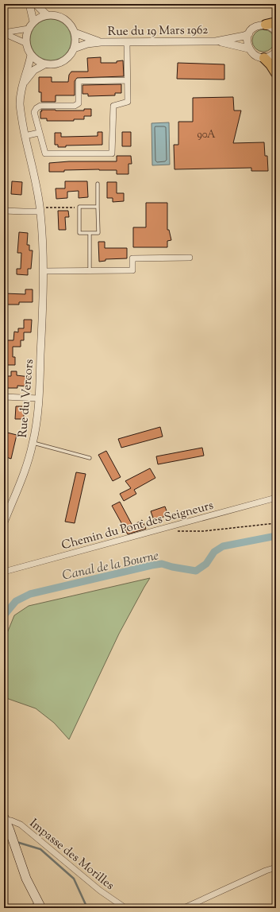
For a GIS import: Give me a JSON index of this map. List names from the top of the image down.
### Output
{
  "streets": {
    "street": [
      "Rue du 19 Mars 1962",
      "Rue du Vercors",
      "Chemin du Pont des Seigneurs",
      "Impasse des Morilles"
    ]
  },
  "crossings": [
    ["Rue du 19 Mars 1962", "Rue du Vercors"]
  ],
  "water": ["Canal de la Bourne"],
  "house_numbers": ["90A"]
}
